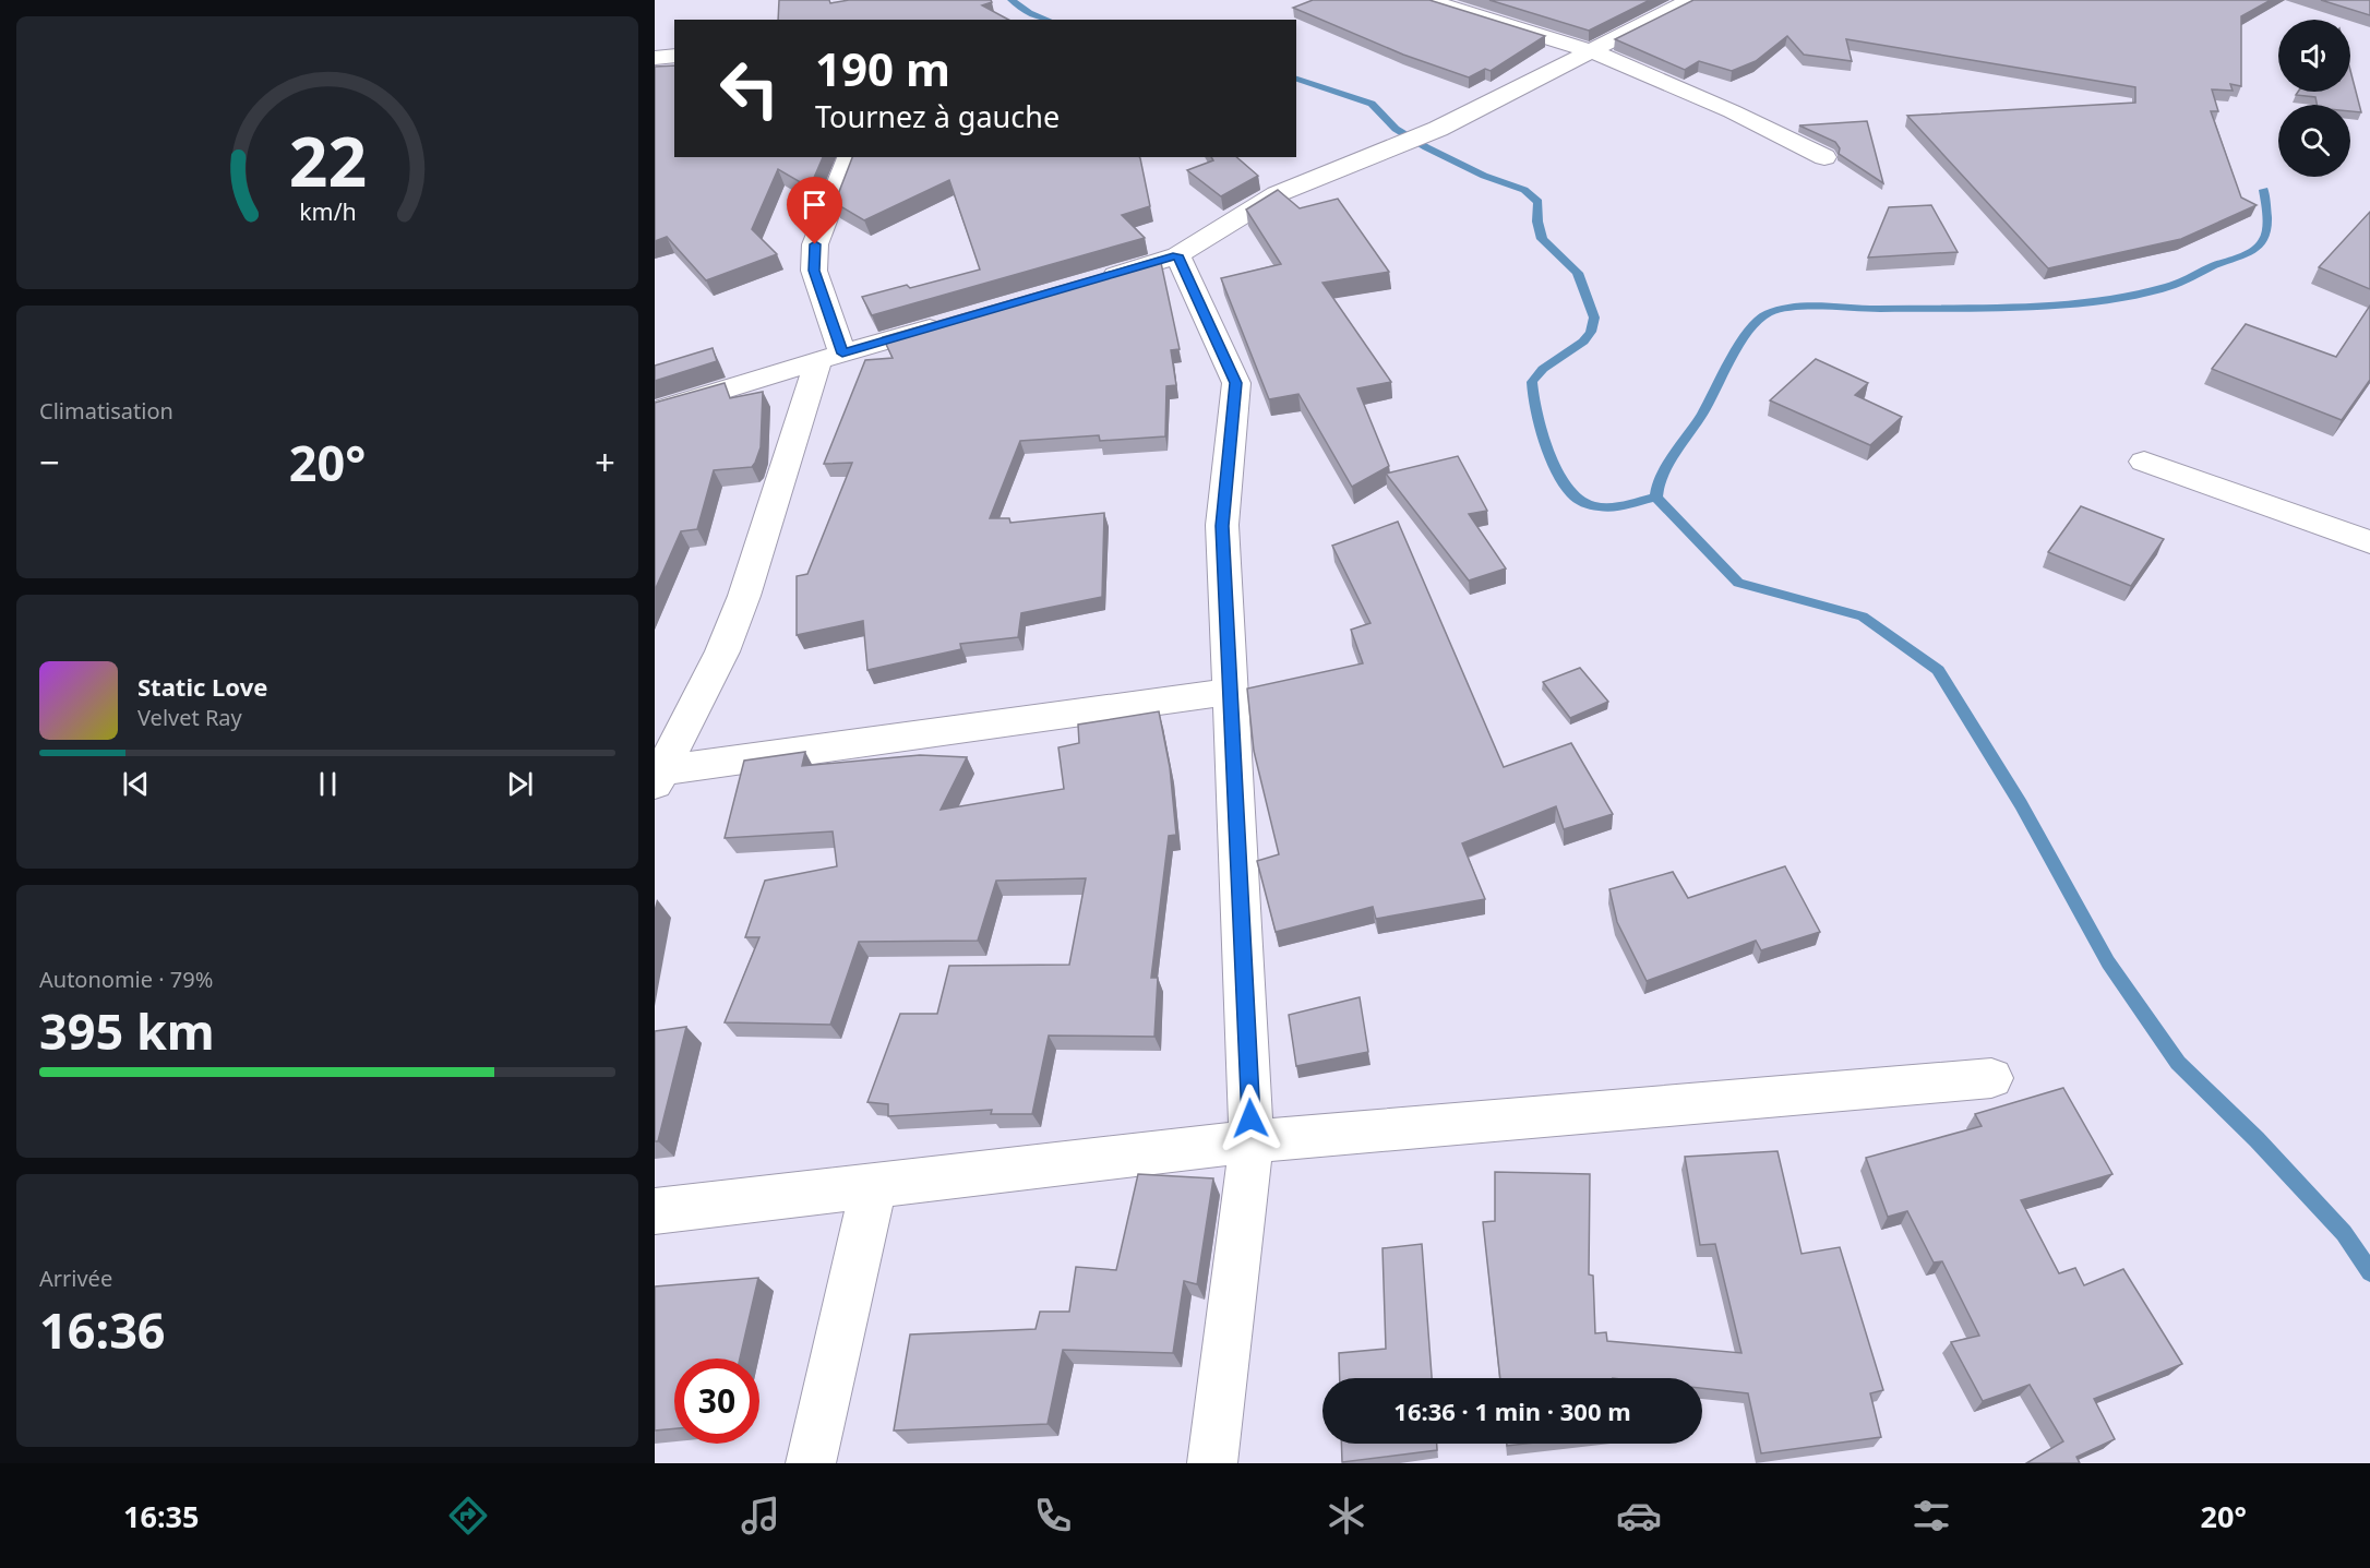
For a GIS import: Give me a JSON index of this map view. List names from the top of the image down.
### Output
{
  "page": {
    "turn": ["190 m", "Tournez à gauche"],
    "tile": [
      "Climatisation",
      ["Autonomie · 79%", "395 km"],
      ["Arrivée", "16:36"]
    ],
    "heat": ["−", "20°", "+"],
    "song": ["Static Love", "Velvet Ray"],
    "limit": "30",
    "trip": "16:36 · 1 min · 300 m",
    "tabs": ["16:35", "20°"],
    "gauge": ["22", "km/h"]
  }
}
